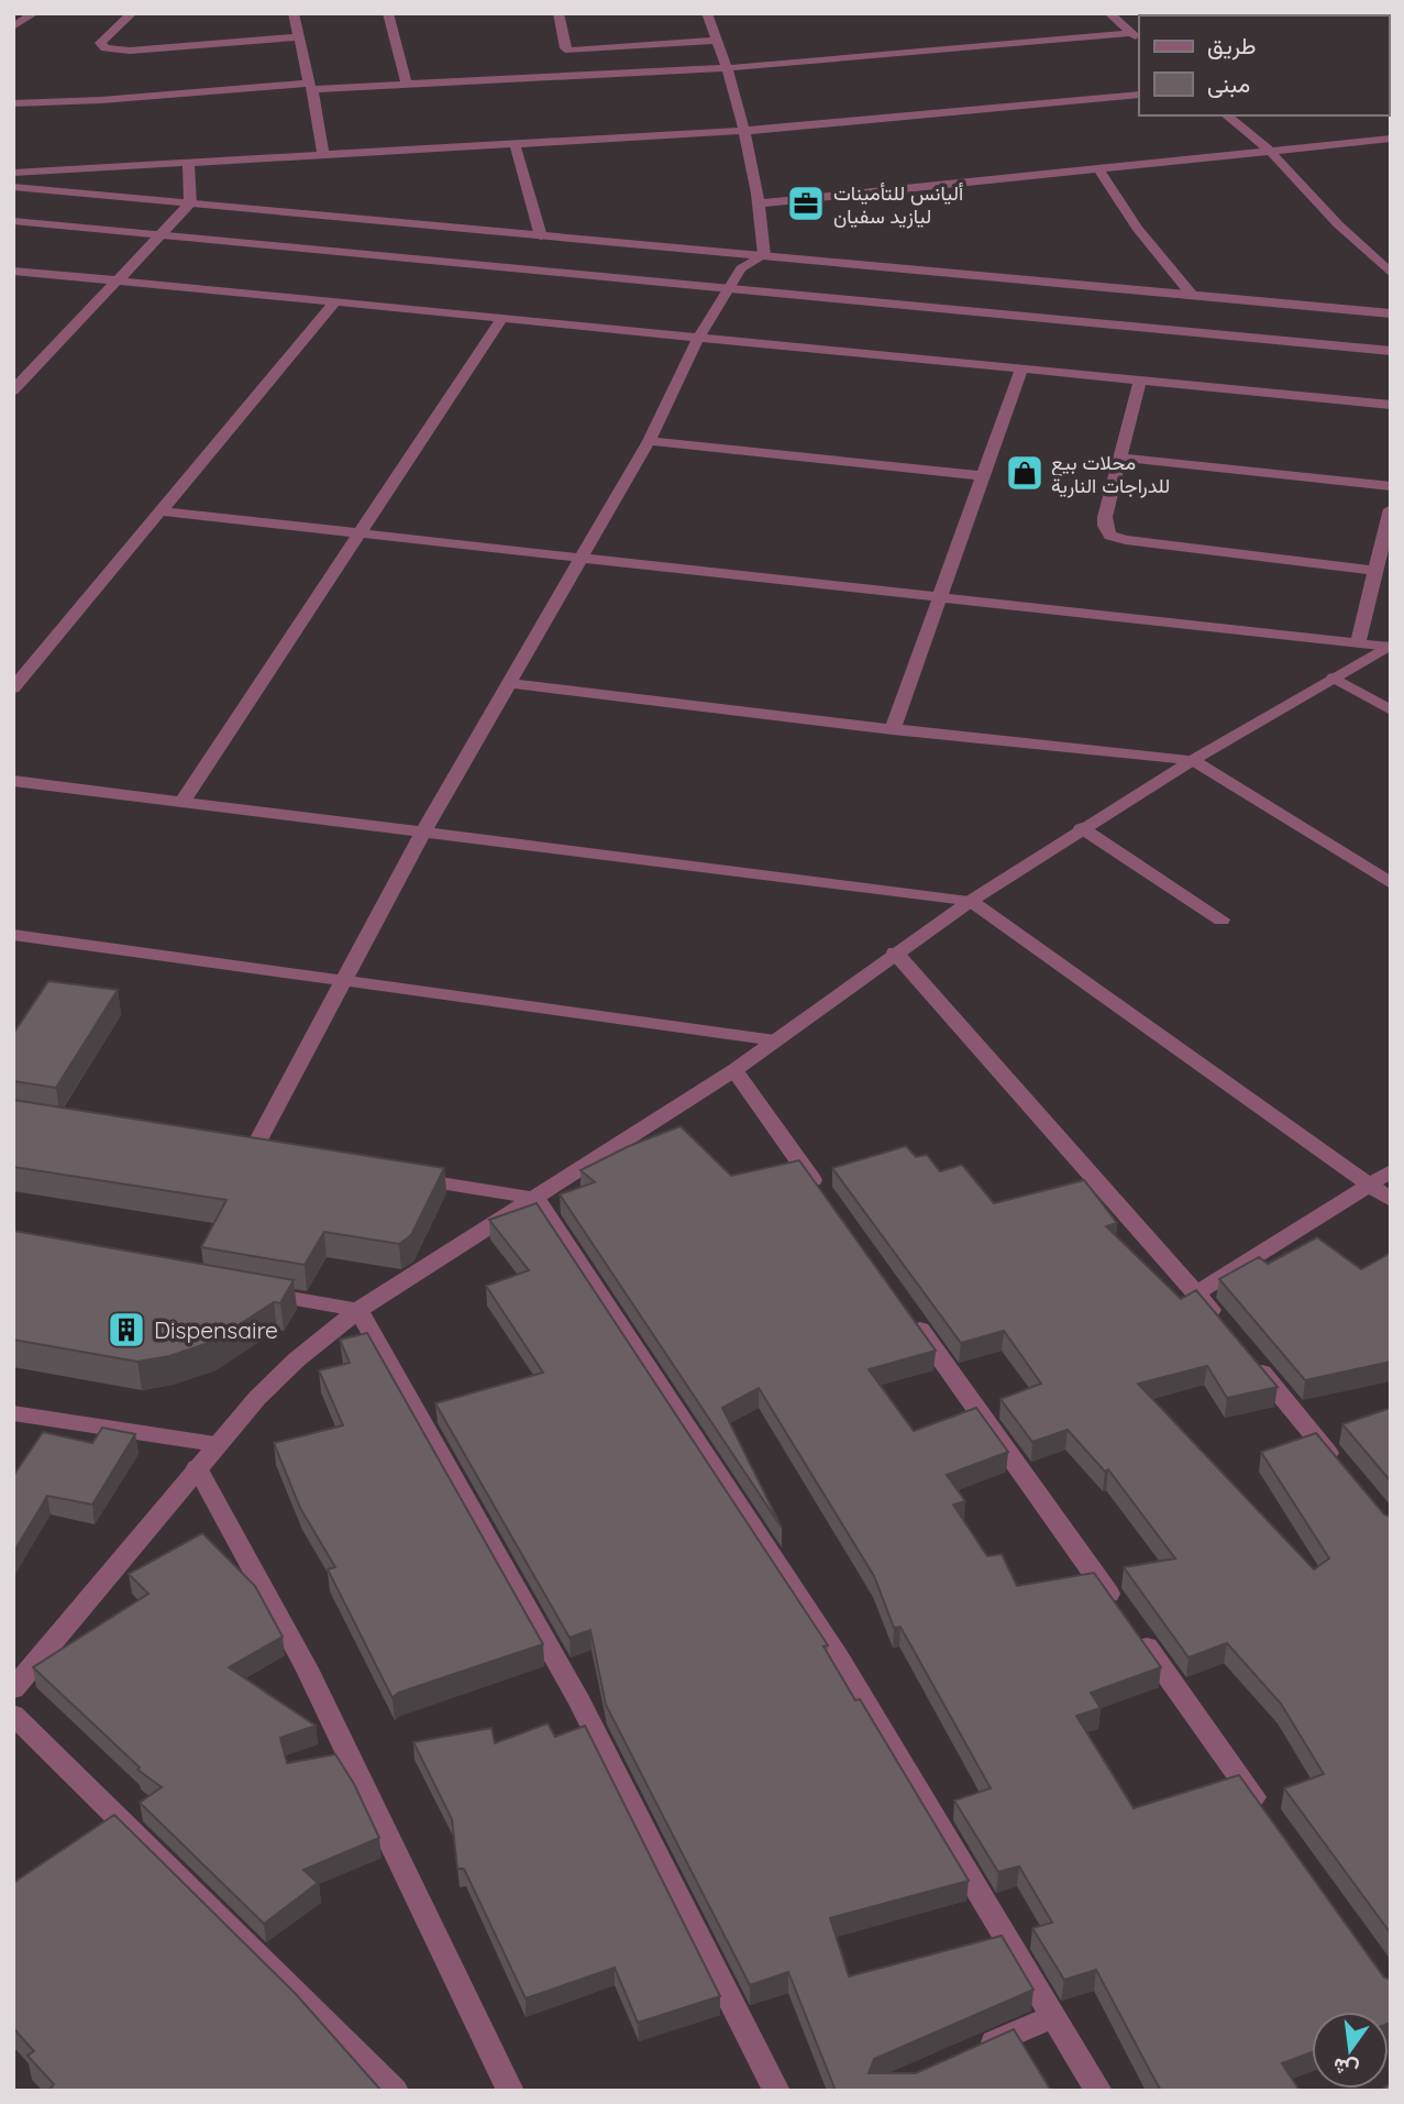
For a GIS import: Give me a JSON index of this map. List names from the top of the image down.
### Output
{
  "places": {
    "office": ["أليانس للتأمينات ليازيد سفيان"],
    "shop": ["محلات بيع للدراجات النارية"],
    "building": ["Dispensaire"]
  },
  "legend": ["طريق", "مبنى"],
  "north": "bottom"
}
